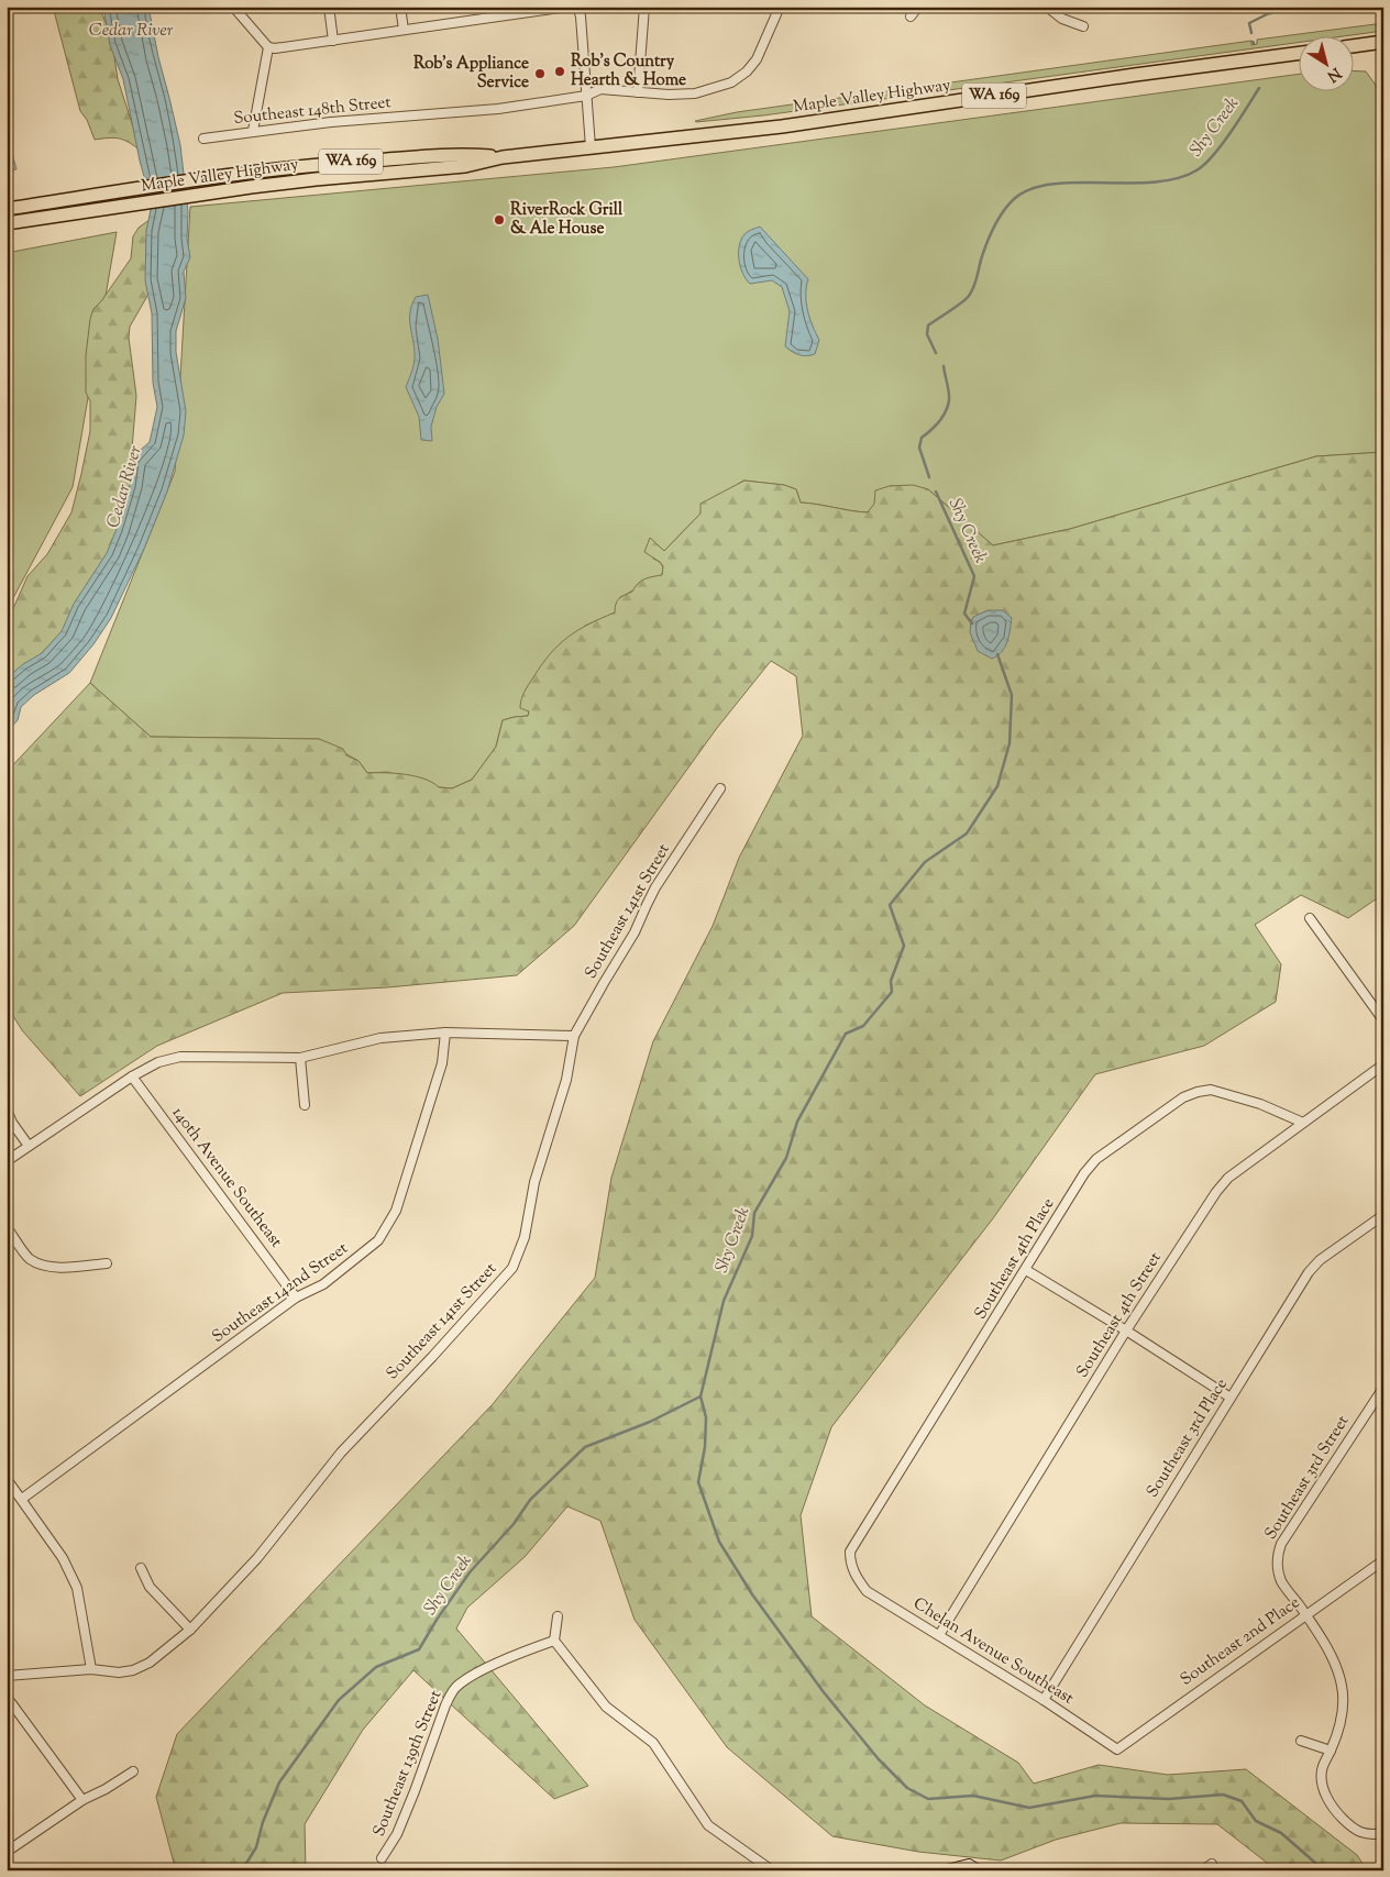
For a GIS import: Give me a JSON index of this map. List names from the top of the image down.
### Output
{
  "streets": {
    "main road": ["WA 169", "Maple Valley Highway"],
    "street": [
      "Southeast 148th Street",
      "Southeast 141st Street",
      "140th Avenue Southeast",
      "Southeast 4th Place",
      "Southeast 142nd Street",
      "Southeast 4th Street",
      "Southeast 3rd Place",
      "Southeast 3rd Street",
      "Southeast 2nd Place",
      "Chelan Avenue Southeast",
      "Southeast 139th Street"
    ]
  },
  "crossings": [
    ["140th Avenue Southeast", "Southeast 142nd Street"],
    ["Southeast 4th Place", "Southeast 4th Street"],
    ["Southeast 4th Place", "Chelan Avenue Southeast"],
    ["Southeast 4th Street", "Chelan Avenue Southeast"],
    ["Southeast 3rd Place", "Chelan Avenue Southeast"],
    ["Southeast 3rd Street", "Southeast 2nd Place"],
    ["Southeast 2nd Place", "Chelan Avenue Southeast"]
  ],
  "water": ["Cedar River", "Shy Creek"],
  "places": ["Rob's Country Hearth & Home", "Rob's Appliance Service", "RiverRock Grill & Ale House"],
  "north": "bottom right"
}
